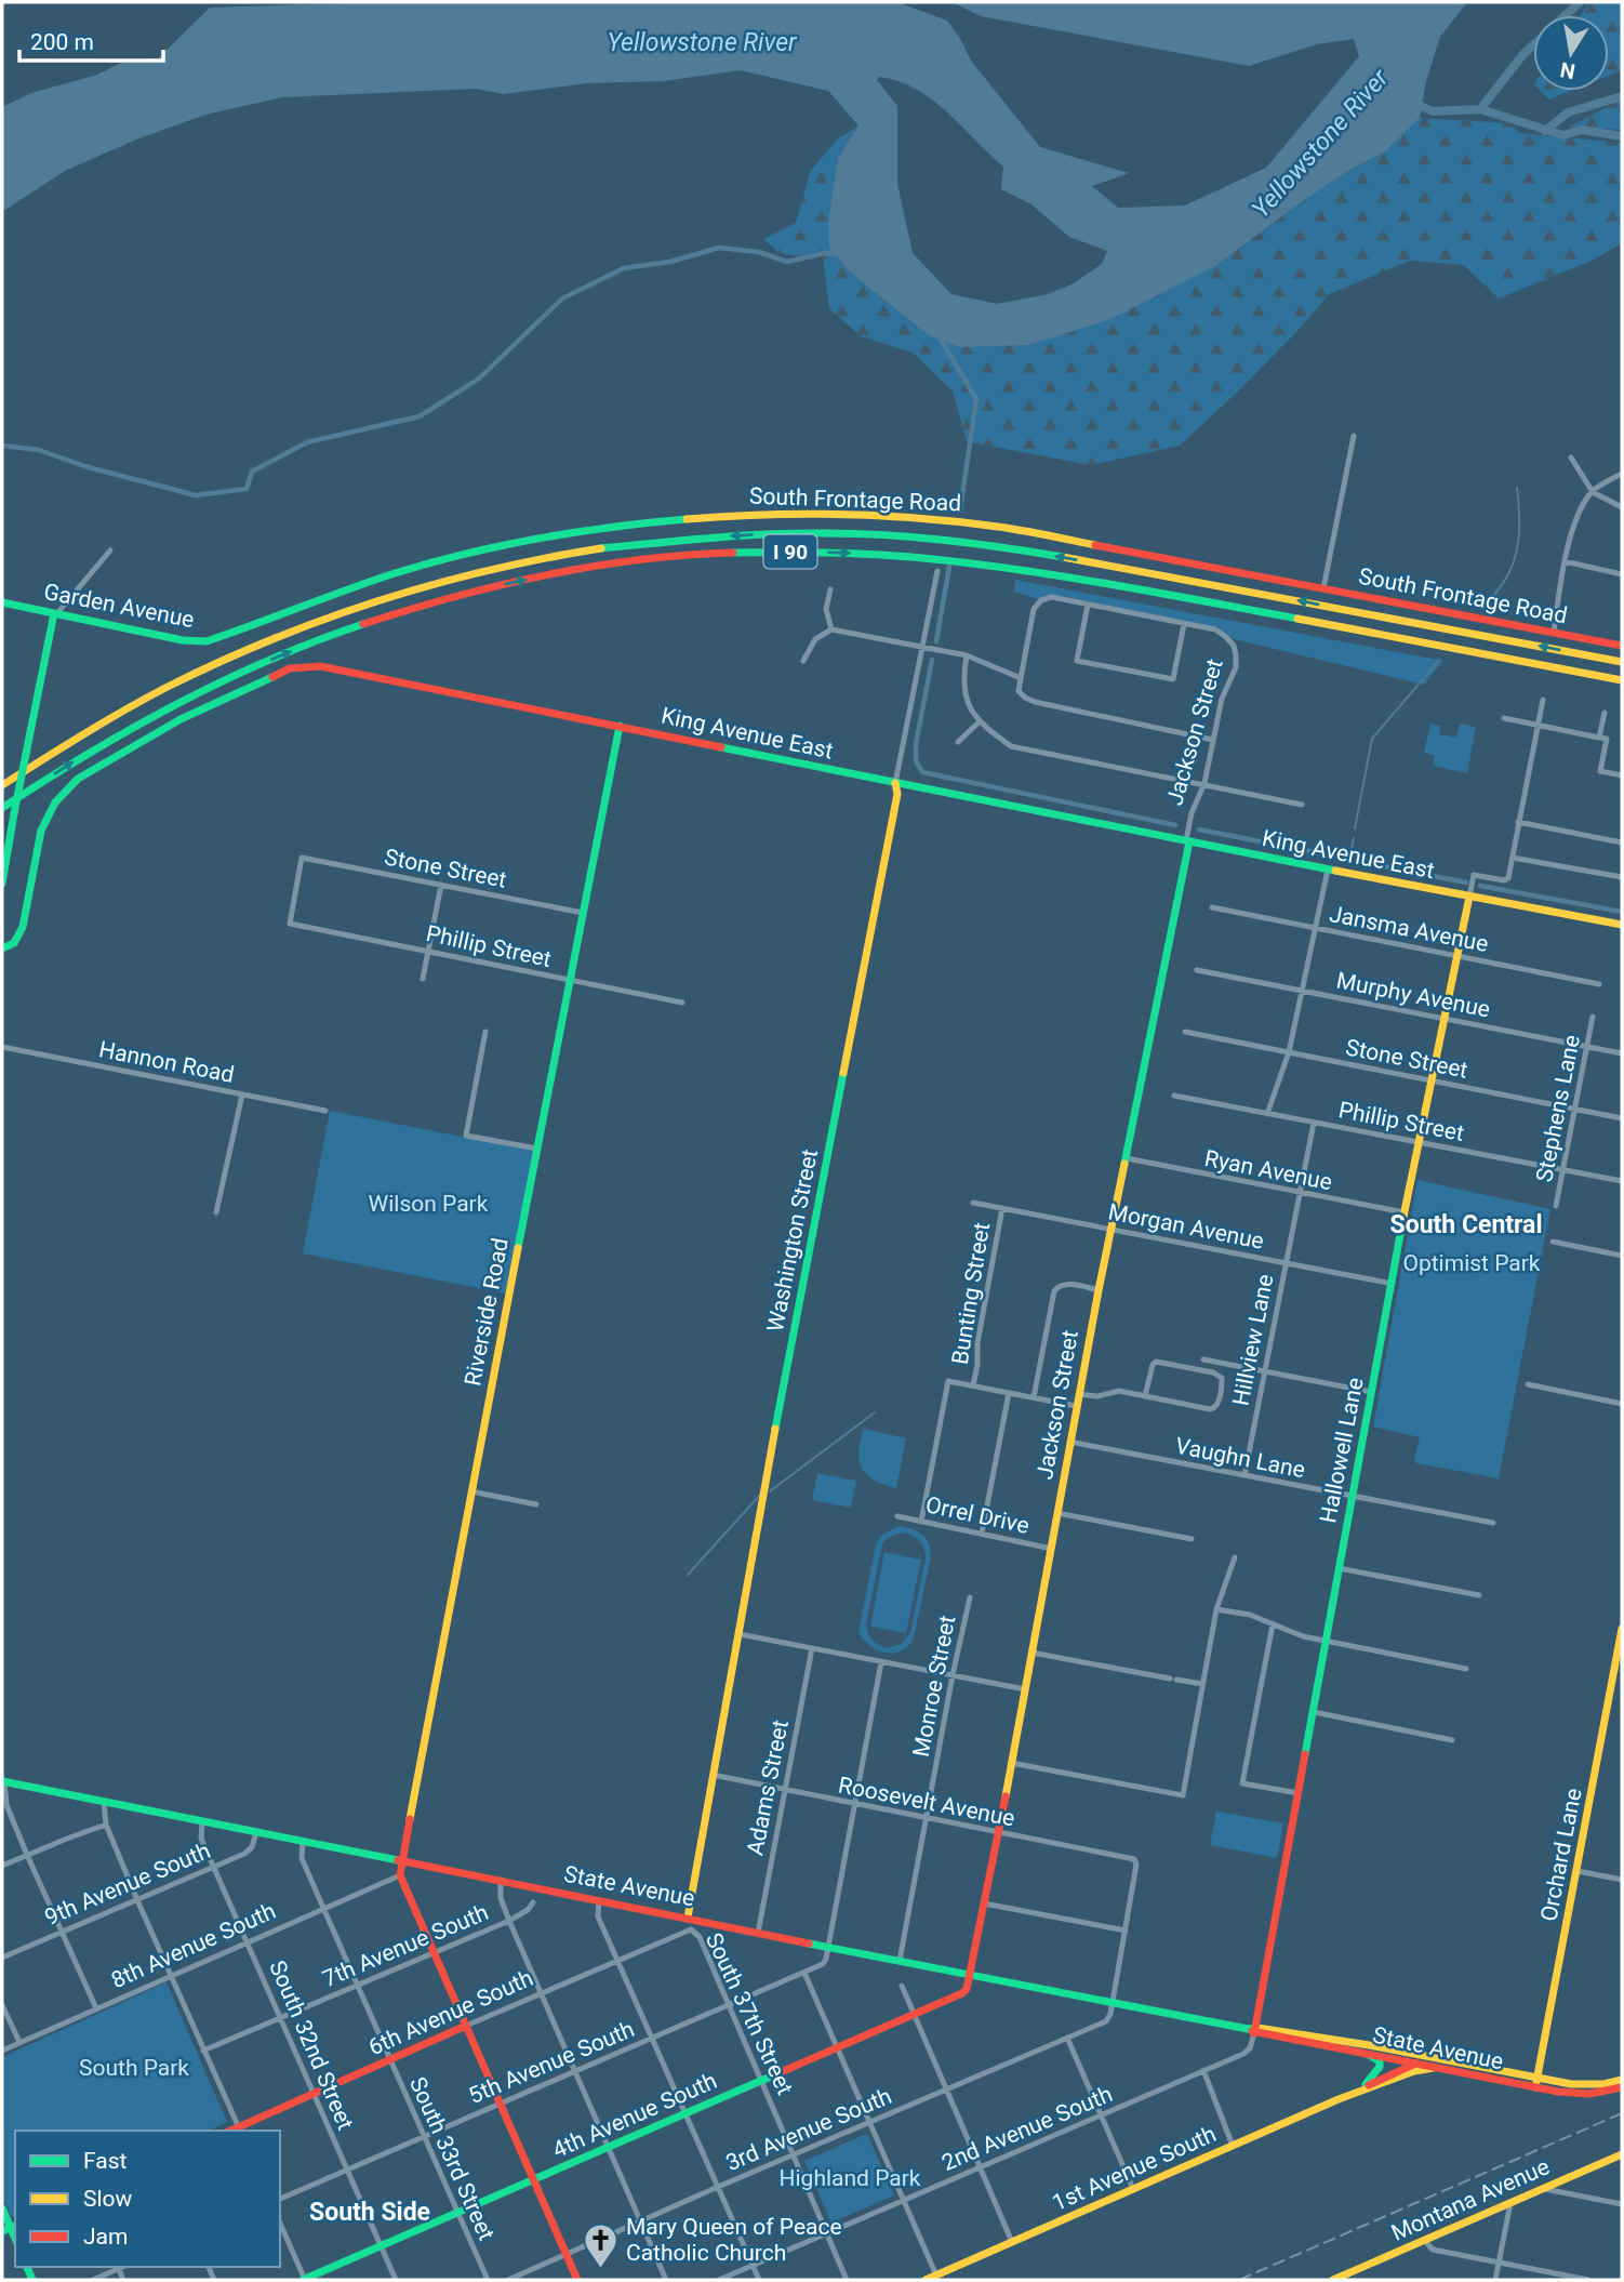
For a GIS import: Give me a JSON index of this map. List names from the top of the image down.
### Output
{
  "streets": {
    "main road": [
      "South Frontage Road",
      "I 90",
      "Garden Avenue",
      "Jackson Street",
      "King Avenue East",
      "Washington Street",
      "Riverside Road",
      "Hallowell Lane",
      "Orchard Lane",
      "State Avenue",
      "6th Avenue South",
      "4th Avenue South",
      "1st Avenue South",
      "Montana Avenue"
    ],
    "street": [
      "Stone Street",
      "Jansma Avenue",
      "Phillip Street",
      "Murphy Avenue",
      "Hannon Road",
      "Stephens Lane",
      "Ryan Avenue",
      "Morgan Avenue",
      "Bunting Street",
      "Hillview Lane",
      "Vaughn Lane",
      "Orrel Drive",
      "Monroe Street",
      "Adams Street",
      "Roosevelt Avenue",
      "9th Avenue South",
      "8th Avenue South",
      "7th Avenue South",
      "South 37th Street",
      "South 32nd Street",
      "5th Avenue South",
      "2nd Avenue South",
      "3rd Avenue South",
      "South 33rd Street"
    ]
  },
  "crossings": [
    ["South Frontage Road", "Garden Avenue"],
    ["Jackson Street", "King Avenue East"],
    ["Jackson Street", "Ryan Avenue"],
    ["Jackson Street", "Morgan Avenue"],
    ["Jackson Street", "Vaughn Lane"],
    ["Jackson Street", "Orrel Drive"],
    ["Jackson Street", "Roosevelt Avenue"],
    ["Jackson Street", "State Avenue"],
    ["Jackson Street", "4th Avenue South"],
    ["King Avenue East", "Washington Street"],
    ["King Avenue East", "Riverside Road"],
    ["King Avenue East", "Hallowell Lane"],
    ["Stone Street", "Phillip Street"],
    ["Stone Street", "Stephens Lane"],
    ["Stone Street", "Riverside Road"],
    ["Stone Street", "Hallowell Lane"],
    ["Jansma Avenue", "Hallowell Lane"],
    ["Phillip Street", "Stephens Lane"],
    ["Phillip Street", "Riverside Road"],
    ["Phillip Street", "Hillview Lane"],
    ["Phillip Street", "Hallowell Lane"],
    ["Murphy Avenue", "Stephens Lane"],
    ["Murphy Avenue", "Hallowell Lane"],
    ["Ryan Avenue", "Hillview Lane"],
    ["Ryan Avenue", "Hallowell Lane"],
    ["Morgan Avenue", "Bunting Street"],
    ["Morgan Avenue", "Hillview Lane"],
    ["Morgan Avenue", "Hallowell Lane"],
    ["Washington Street", "Roosevelt Avenue"],
    ["Washington Street", "State Avenue"],
    ["Riverside Road", "State Avenue"],
    ["Riverside Road", "8th Avenue South"],
    ["Hillview Lane", "Vaughn Lane"],
    ["Hallowell Lane", "Vaughn Lane"],
    ["Hallowell Lane", "State Avenue"],
    ["Hallowell Lane", "2nd Avenue South"],
    ["Monroe Street", "Roosevelt Avenue"],
    ["Monroe Street", "State Avenue"],
    ["Adams Street", "Roosevelt Avenue"],
    ["Adams Street", "State Avenue"],
    ["Orchard Lane", "State Avenue"],
    ["9th Avenue South", "State Avenue"],
    ["9th Avenue South", "South 32nd Street"],
    ["State Avenue", "South 32nd Street"],
    ["State Avenue", "5th Avenue South"],
    ["State Avenue", "4th Avenue South"],
    ["State Avenue", "2nd Avenue South"],
    ["State Avenue", "3rd Avenue South"],
    ["State Avenue", "South 33rd Street"],
    ["State Avenue", "1st Avenue South"],
    ["8th Avenue South", "South 32nd Street"],
    ["8th Avenue South", "South 33rd Street"],
    ["7th Avenue South", "South 32nd Street"],
    ["7th Avenue South", "South 33rd Street"],
    ["6th Avenue South", "South 37th Street"],
    ["6th Avenue South", "South 32nd Street"],
    ["6th Avenue South", "South 33rd Street"],
    ["South 37th Street", "5th Avenue South"],
    ["South 37th Street", "4th Avenue South"],
    ["South 37th Street", "2nd Avenue South"],
    ["South 37th Street", "3rd Avenue South"],
    ["South 32nd Street", "5th Avenue South"],
    ["South 32nd Street", "4th Avenue South"],
    ["5th Avenue South", "South 33rd Street"],
    ["4th Avenue South", "South 33rd Street"]
  ],
  "districts": ["South Central", "South Side"],
  "water": ["Yellowstone River"],
  "parks": [
    "Wilson Park",
    "Optimist Park",
    "South Park",
    "Highland Park"
  ],
  "places": {
    "church": ["Mary Queen of Peace Catholic Church"]
  },
  "legend": ["Fast", "Slow", "Jam"],
  "scale_bar": "200 m",
  "north": "bottom"
}
